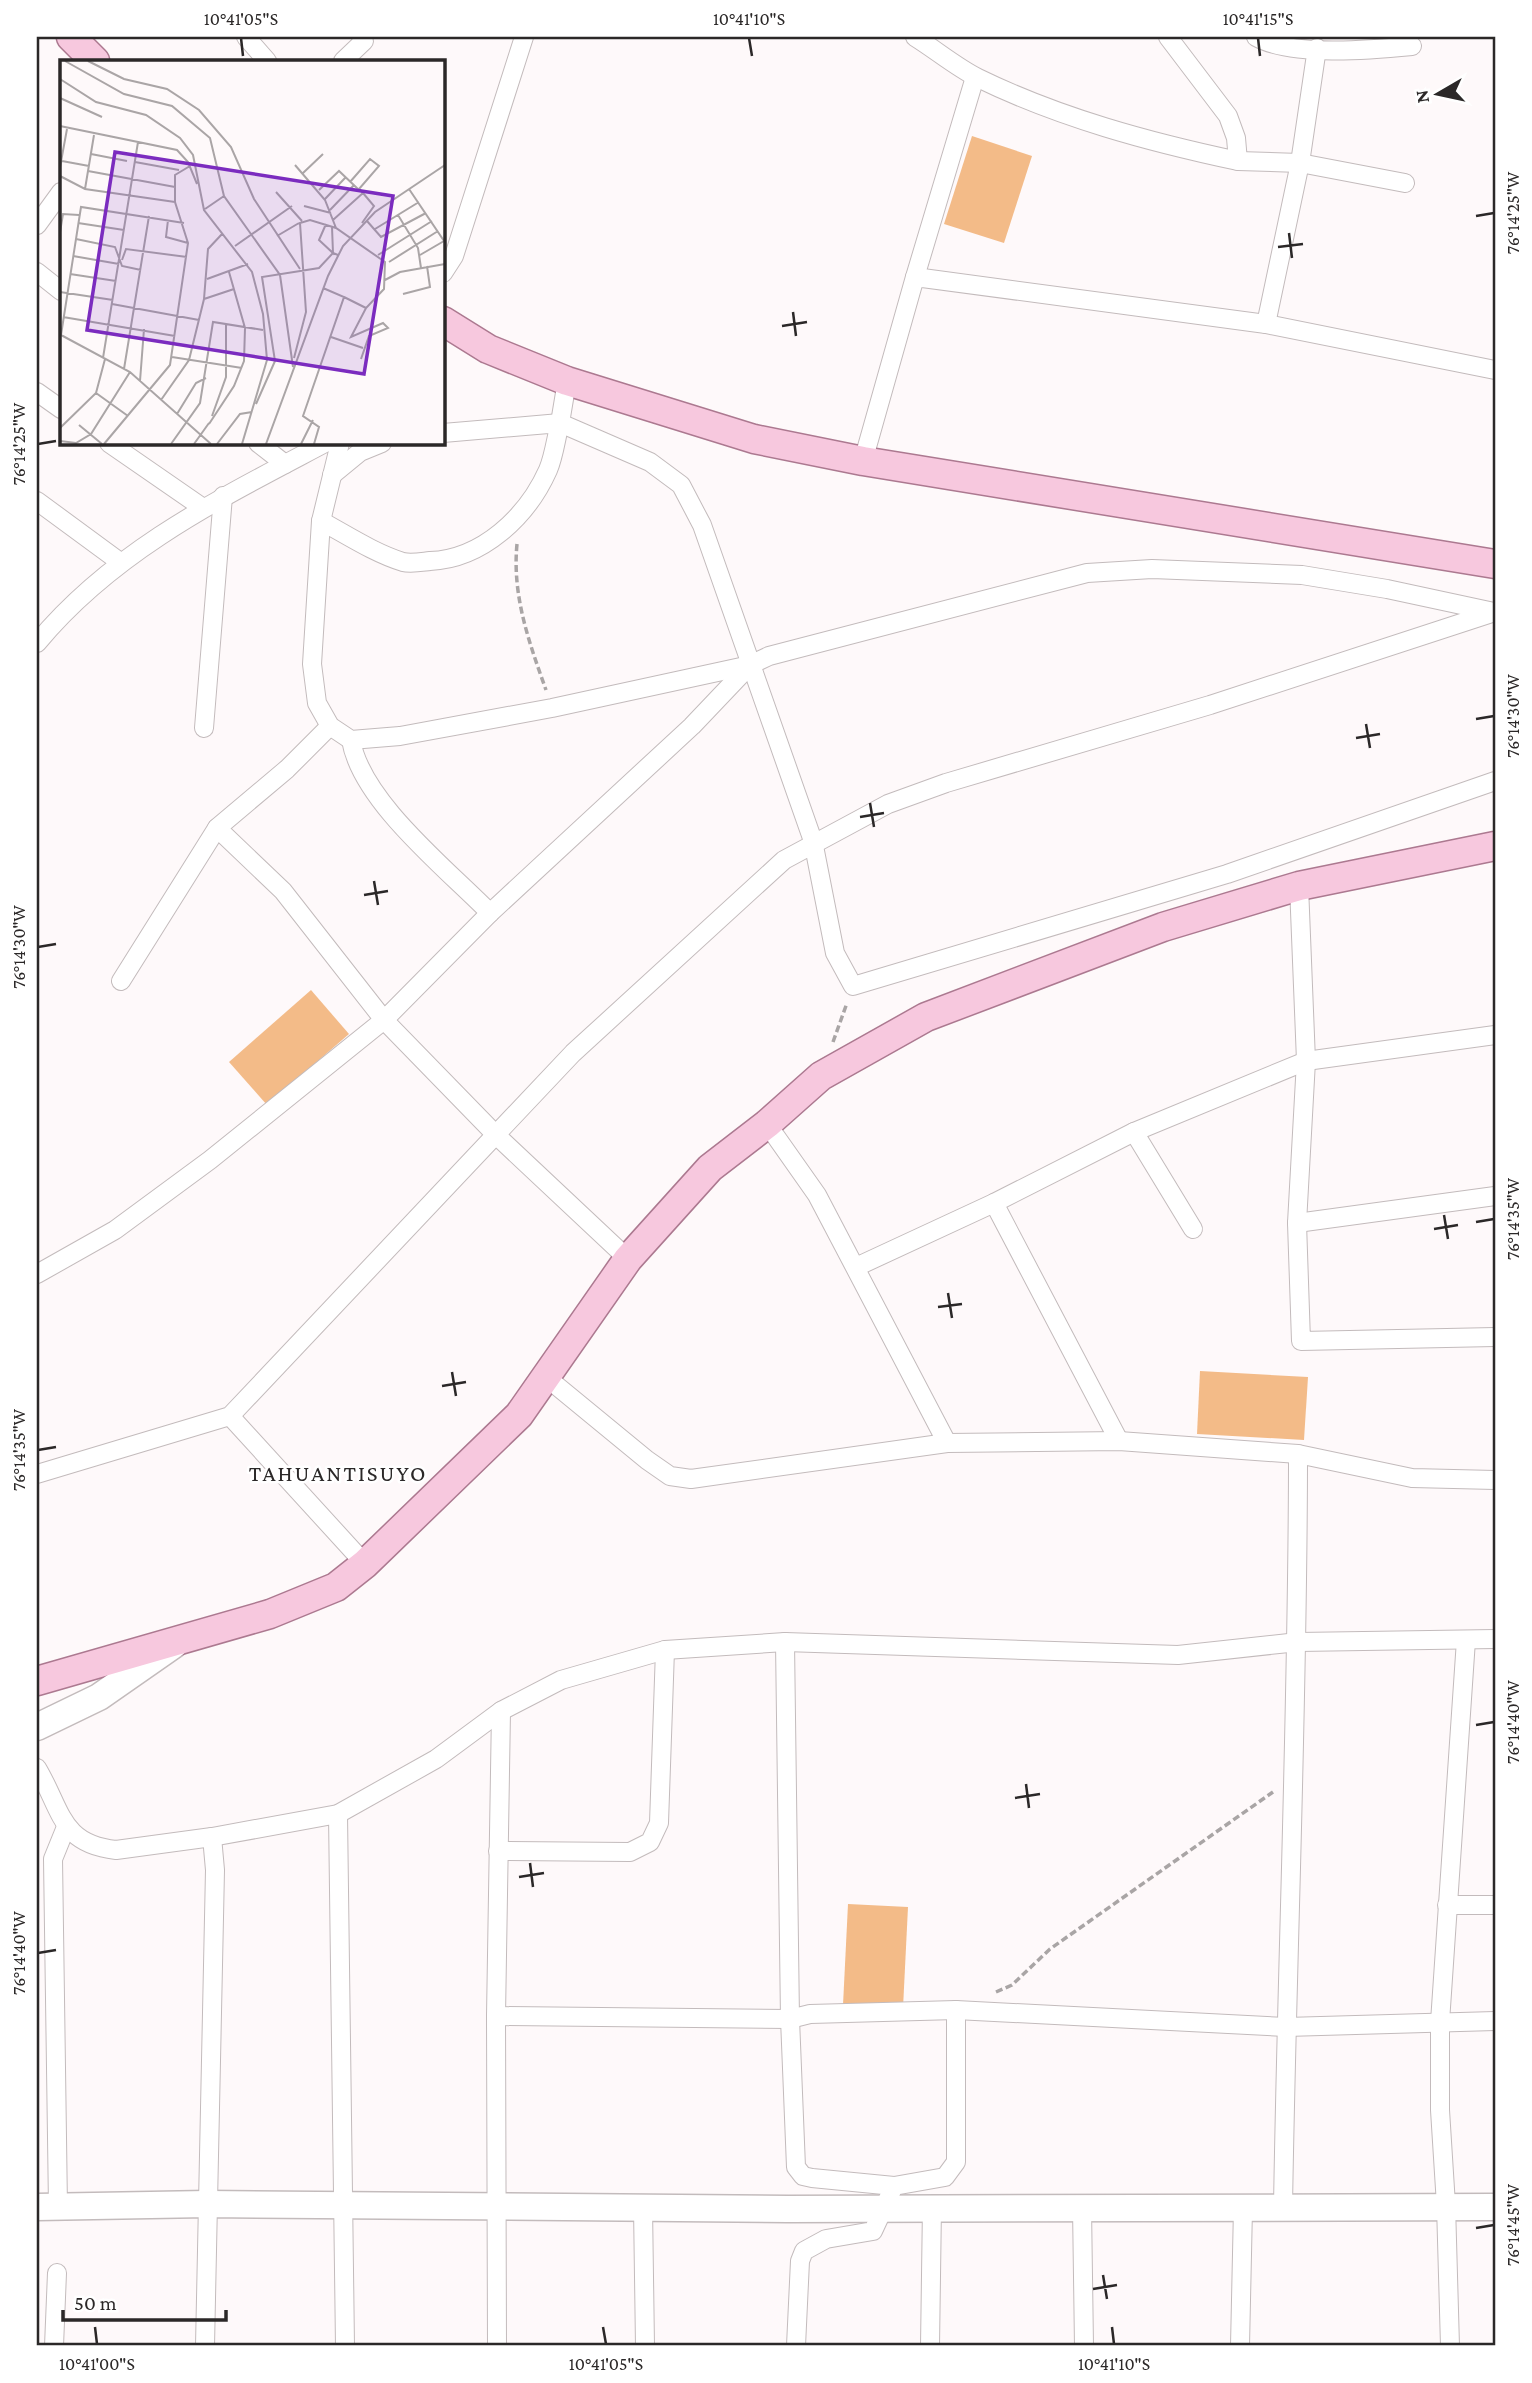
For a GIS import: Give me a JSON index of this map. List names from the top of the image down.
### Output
{
  "districts": ["TAHUANTISUYO"],
  "scale_bar": "50 m",
  "north": "left",
  "coordinates": [
    "10°41'05\"S",
    "10°41'10\"S",
    "10°41'15\"S",
    "76°14'25\"W",
    "76°14'30\"W",
    "76°14'35\"W",
    "76°14'40\"W",
    "76°14'45\"W",
    "10°41'00\"S"
  ]
}
